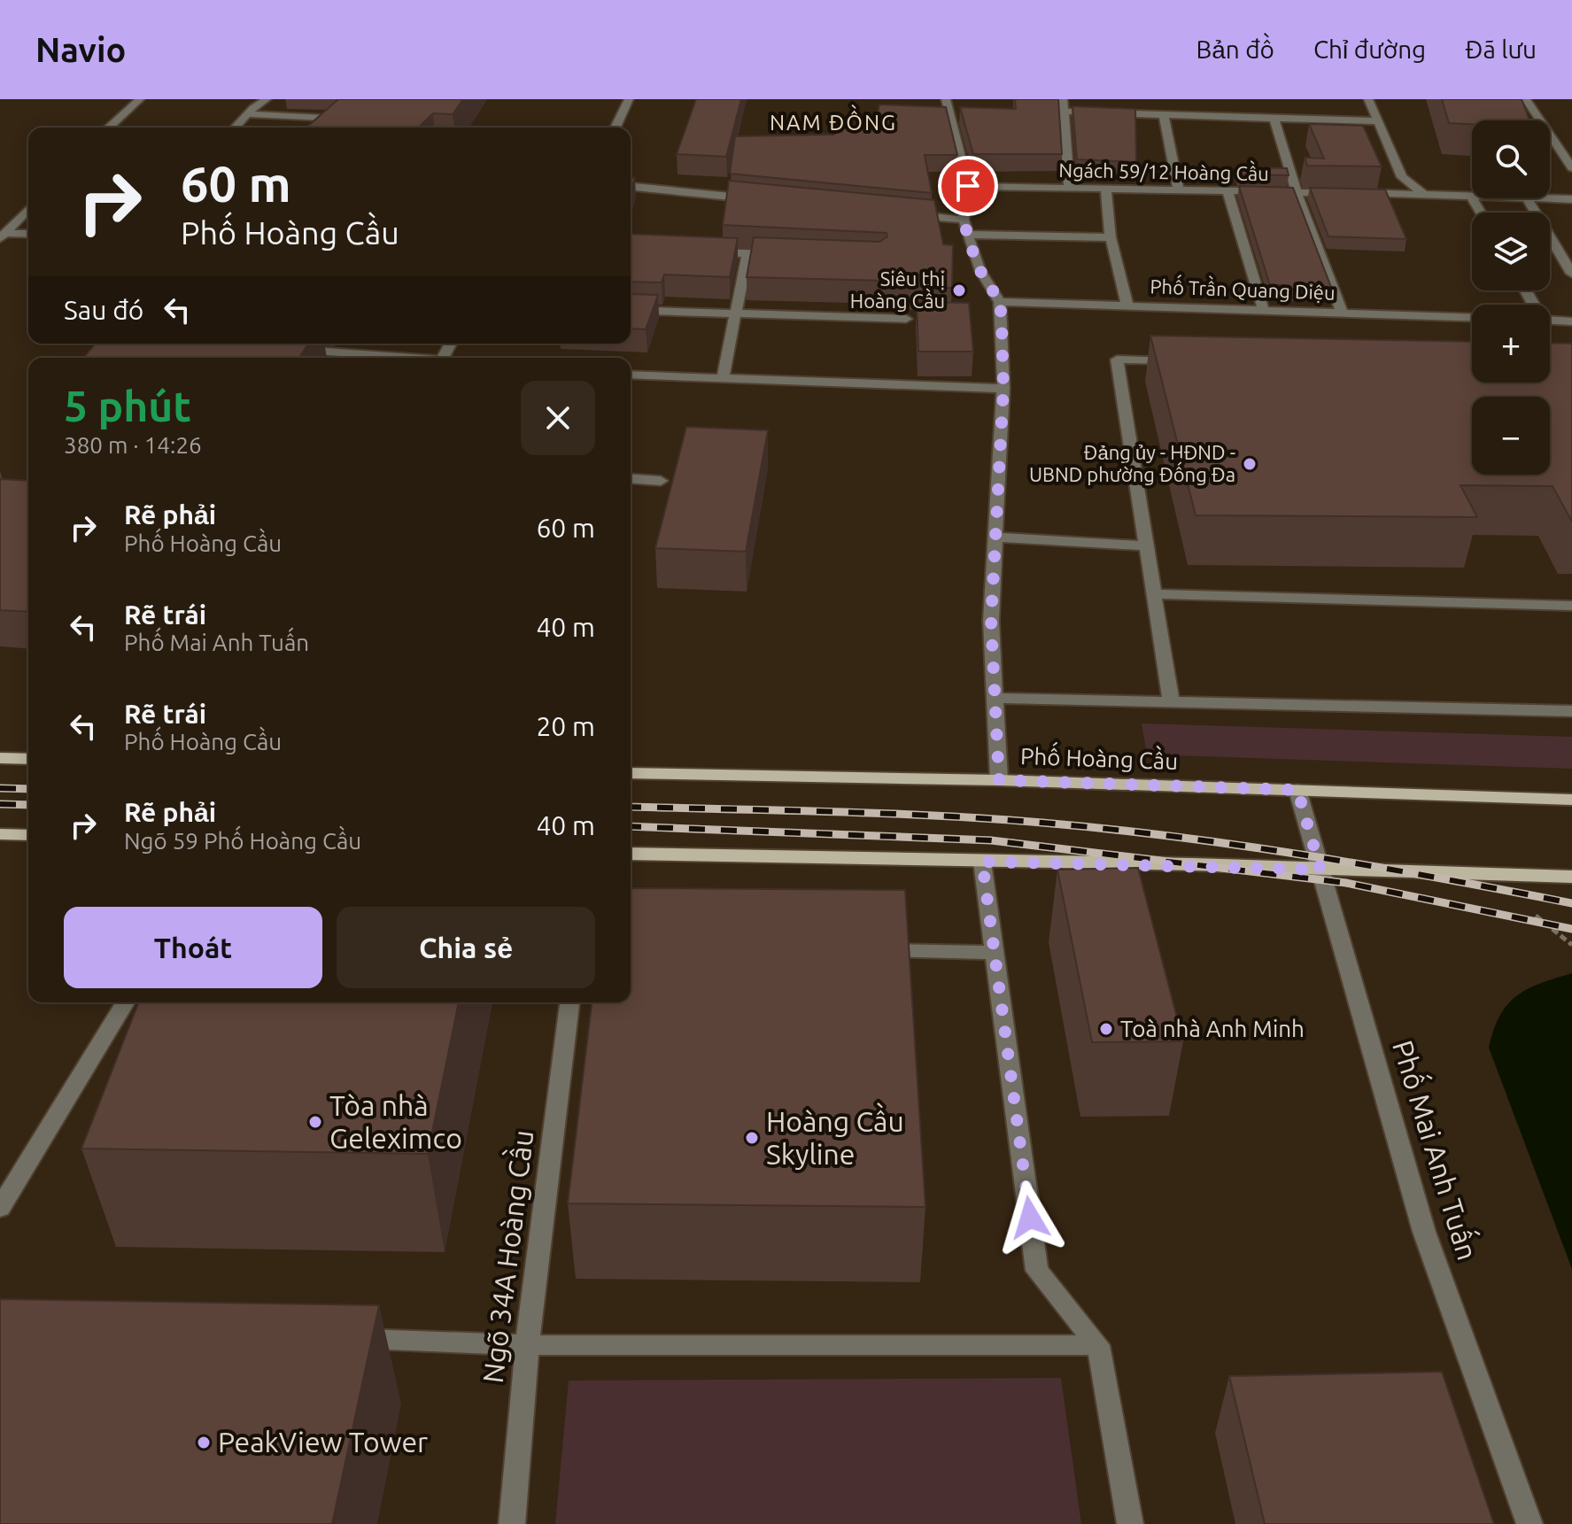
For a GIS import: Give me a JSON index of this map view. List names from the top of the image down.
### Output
{
  "streets": {
    "main road": ["Phố Hoàng Cầu"],
    "street": [
      "Ngách 59/12 Hoàng Cầu",
      "Phố Trần Quang Diệu",
      "Phố Mai Anh Tuấn",
      "Ngõ 34A Hoàng Cầu"
    ]
  },
  "crossings": [
    ["Phố Hoàng Cầu", "Phố Mai Anh Tuấn"]
  ],
  "districts": ["NAM ĐỒNG"],
  "places": [
    "Siêu thị Hoàng Cầu",
    "Đảng ủy - HĐND - UBND phường Đống Đa",
    "Toà nhà Anh Minh",
    "Tòa nhà Geleximco",
    "Hoàng Cầu Skyline",
    "PeakView Tower"
  ],
  "page": {
    "header": "Navio",
    "nav": ["Bản đồ", "Chỉ đường", "Đã lưu"],
    "map_buttons": ["+", "−"],
    "turn": ["60 m", "Phố Hoàng Cầu"],
    "then": "Sau đó",
    "heading": ["5 phút", "380 m · 14:26"],
    "list": [
      {
        "name": "Rẽ phải",
        "note": "Phố Hoàng Cầu",
        "value": "60 m"
      },
      {
        "name": "Rẽ trái",
        "note": "Phố Mai Anh Tuấn",
        "value": "40 m"
      },
      {
        "name": "Rẽ trái",
        "note": "Phố Hoàng Cầu",
        "value": "20 m"
      },
      {
        "name": "Rẽ phải",
        "note": "Ngõ 59 Phố Hoàng Cầu",
        "value": "40 m"
      }
    ],
    "buttons": ["Thoát", "Chia sẻ"]
  }
}
